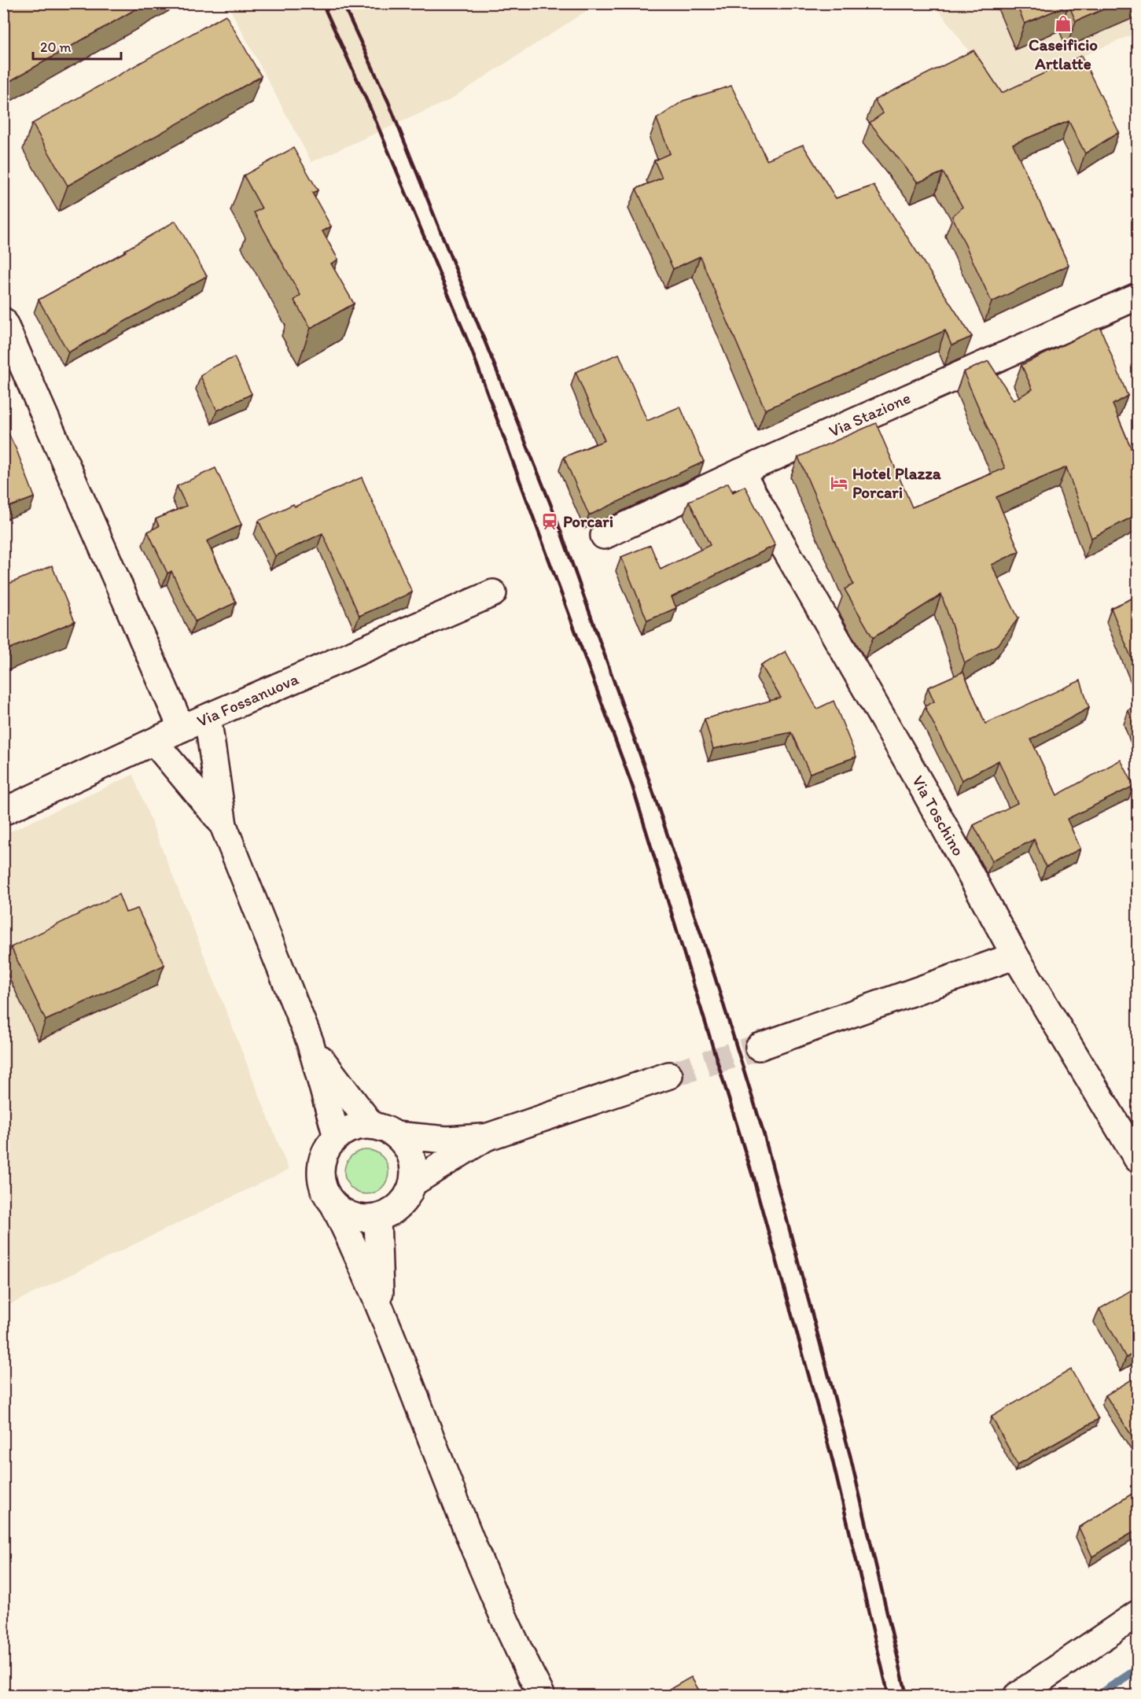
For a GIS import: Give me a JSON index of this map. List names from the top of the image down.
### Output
{
  "streets": {
    "street": ["Via Stazione", "Via Fossanuova", "Via Toschino"]
  },
  "crossings": [
    ["Via Stazione", "Via Toschino"]
  ],
  "places": {
    "shop": ["Caseificio Artlatte"],
    "hotel": ["Hotel Plazza Porcari"],
    "station": ["Porcari"]
  },
  "scale_bar": "20 m"
}
